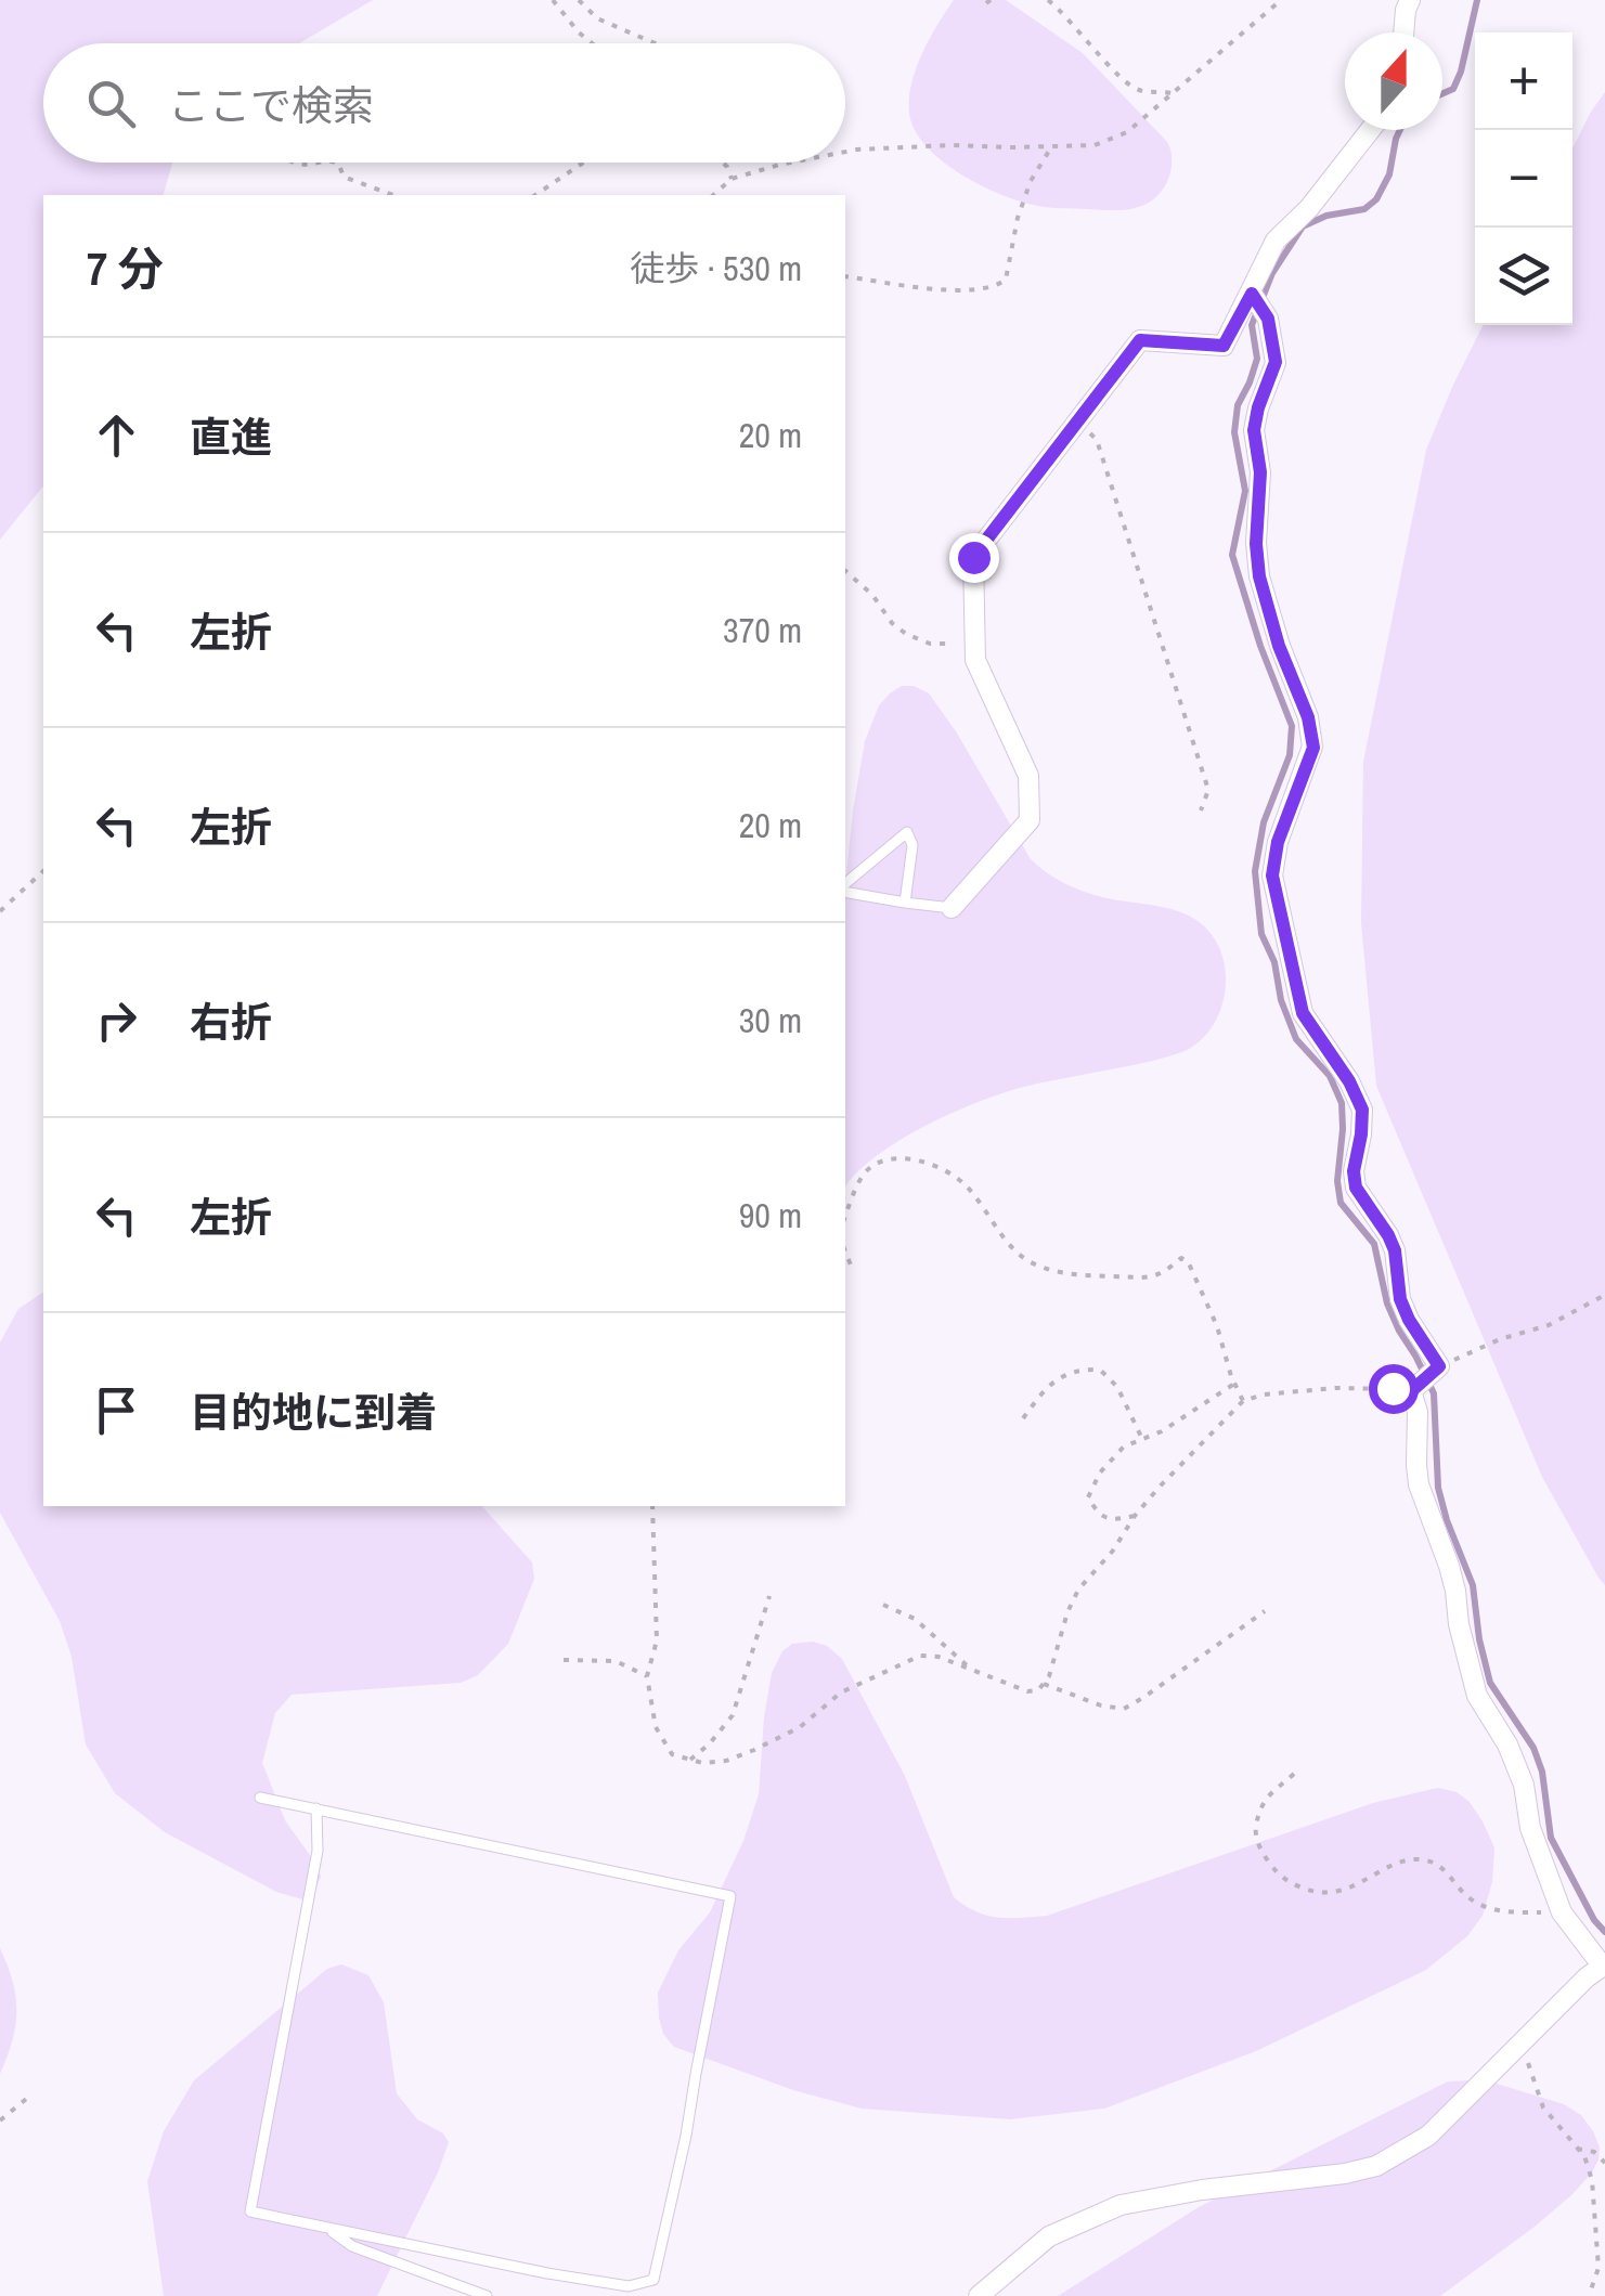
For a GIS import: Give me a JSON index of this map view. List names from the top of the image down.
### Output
{
  "north": "top",
  "page": {
    "map_buttons": ["+", "−"],
    "search": "ここで検索",
    "heading": ["7 分", "徒歩 · 530 m"],
    "list": [
      ["直進", "20 m"],
      ["左折", "370 m"],
      ["左折", "20 m"],
      ["右折", "30 m"],
      ["左折", "90 m"],
      "目的地に到着"
    ]
  }
}
